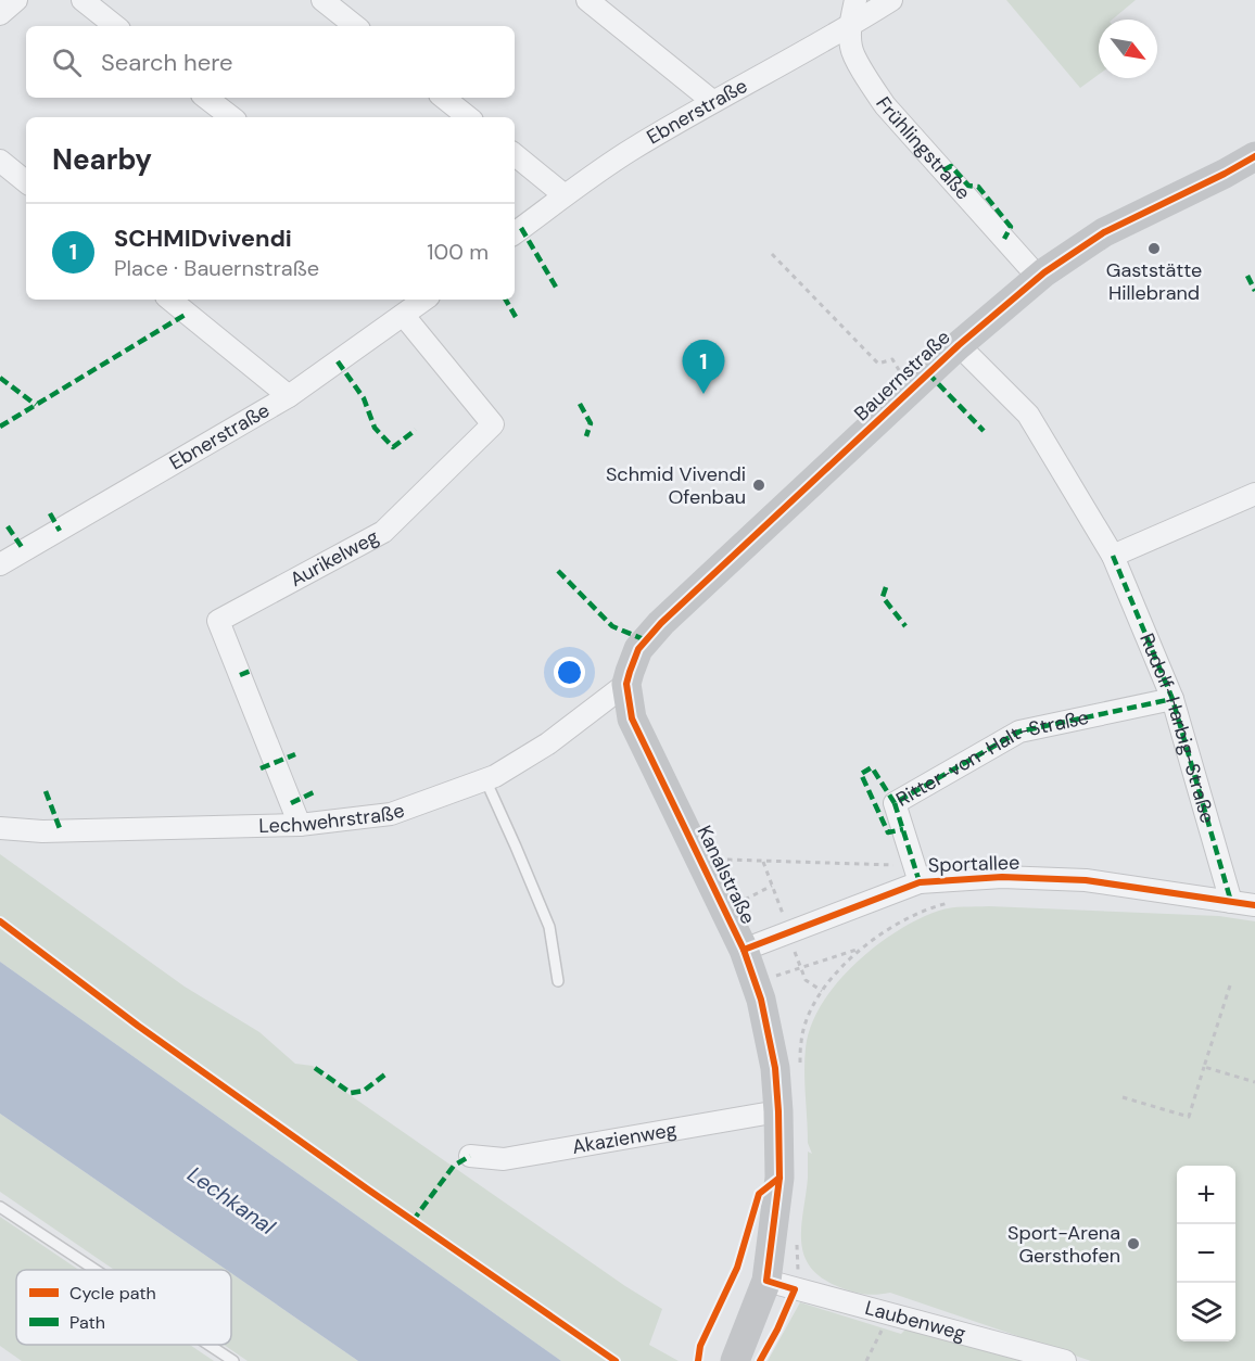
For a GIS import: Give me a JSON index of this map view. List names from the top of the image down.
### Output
{
  "streets": {
    "main road": ["Bauernstraße", "Kanalstraße"],
    "street": [
      "Ebnerstraße",
      "Frühlingstraße",
      "Aurikelweg",
      "Rudolf-Harbig-Straße",
      "Ritter-von-Halt-Straße",
      "Lechwehrstraße",
      "Sportallee",
      "Akazienweg",
      "Laubenweg"
    ]
  },
  "crossings": [
    ["Ebnerstraße", "Frühlingstraße"],
    ["Ebnerstraße", "Aurikelweg"],
    ["Frühlingstraße", "Bauernstraße"],
    ["Bauernstraße", "Rudolf-Harbig-Straße"],
    ["Bauernstraße", "Lechwehrstraße"],
    ["Bauernstraße", "Kanalstraße"],
    ["Aurikelweg", "Lechwehrstraße"],
    ["Rudolf-Harbig-Straße", "Ritter-von-Halt-Straße"],
    ["Rudolf-Harbig-Straße", "Sportallee"],
    ["Ritter-von-Halt-Straße", "Sportallee"],
    ["Lechwehrstraße", "Kanalstraße"],
    ["Sportallee", "Kanalstraße"],
    ["Kanalstraße", "Akazienweg"],
    ["Kanalstraße", "Laubenweg"]
  ],
  "water": ["Lechkanal"],
  "places": ["Gaststätte Hillebrand", "Schmid Vivendi Ofenbau", "Sport-Arena Gersthofen"],
  "legend": ["Cycle path", "Path"],
  "north": "bottom right",
  "page": {
    "search": "Search here",
    "heading": "Nearby",
    "list": [
      {
        "mark": "1",
        "name": "SCHMIDvivendi",
        "note": "Place · Bauernstraße",
        "value": "100 m"
      }
    ],
    "pins": "1",
    "map_buttons": ["+", "−"]
  }
}
